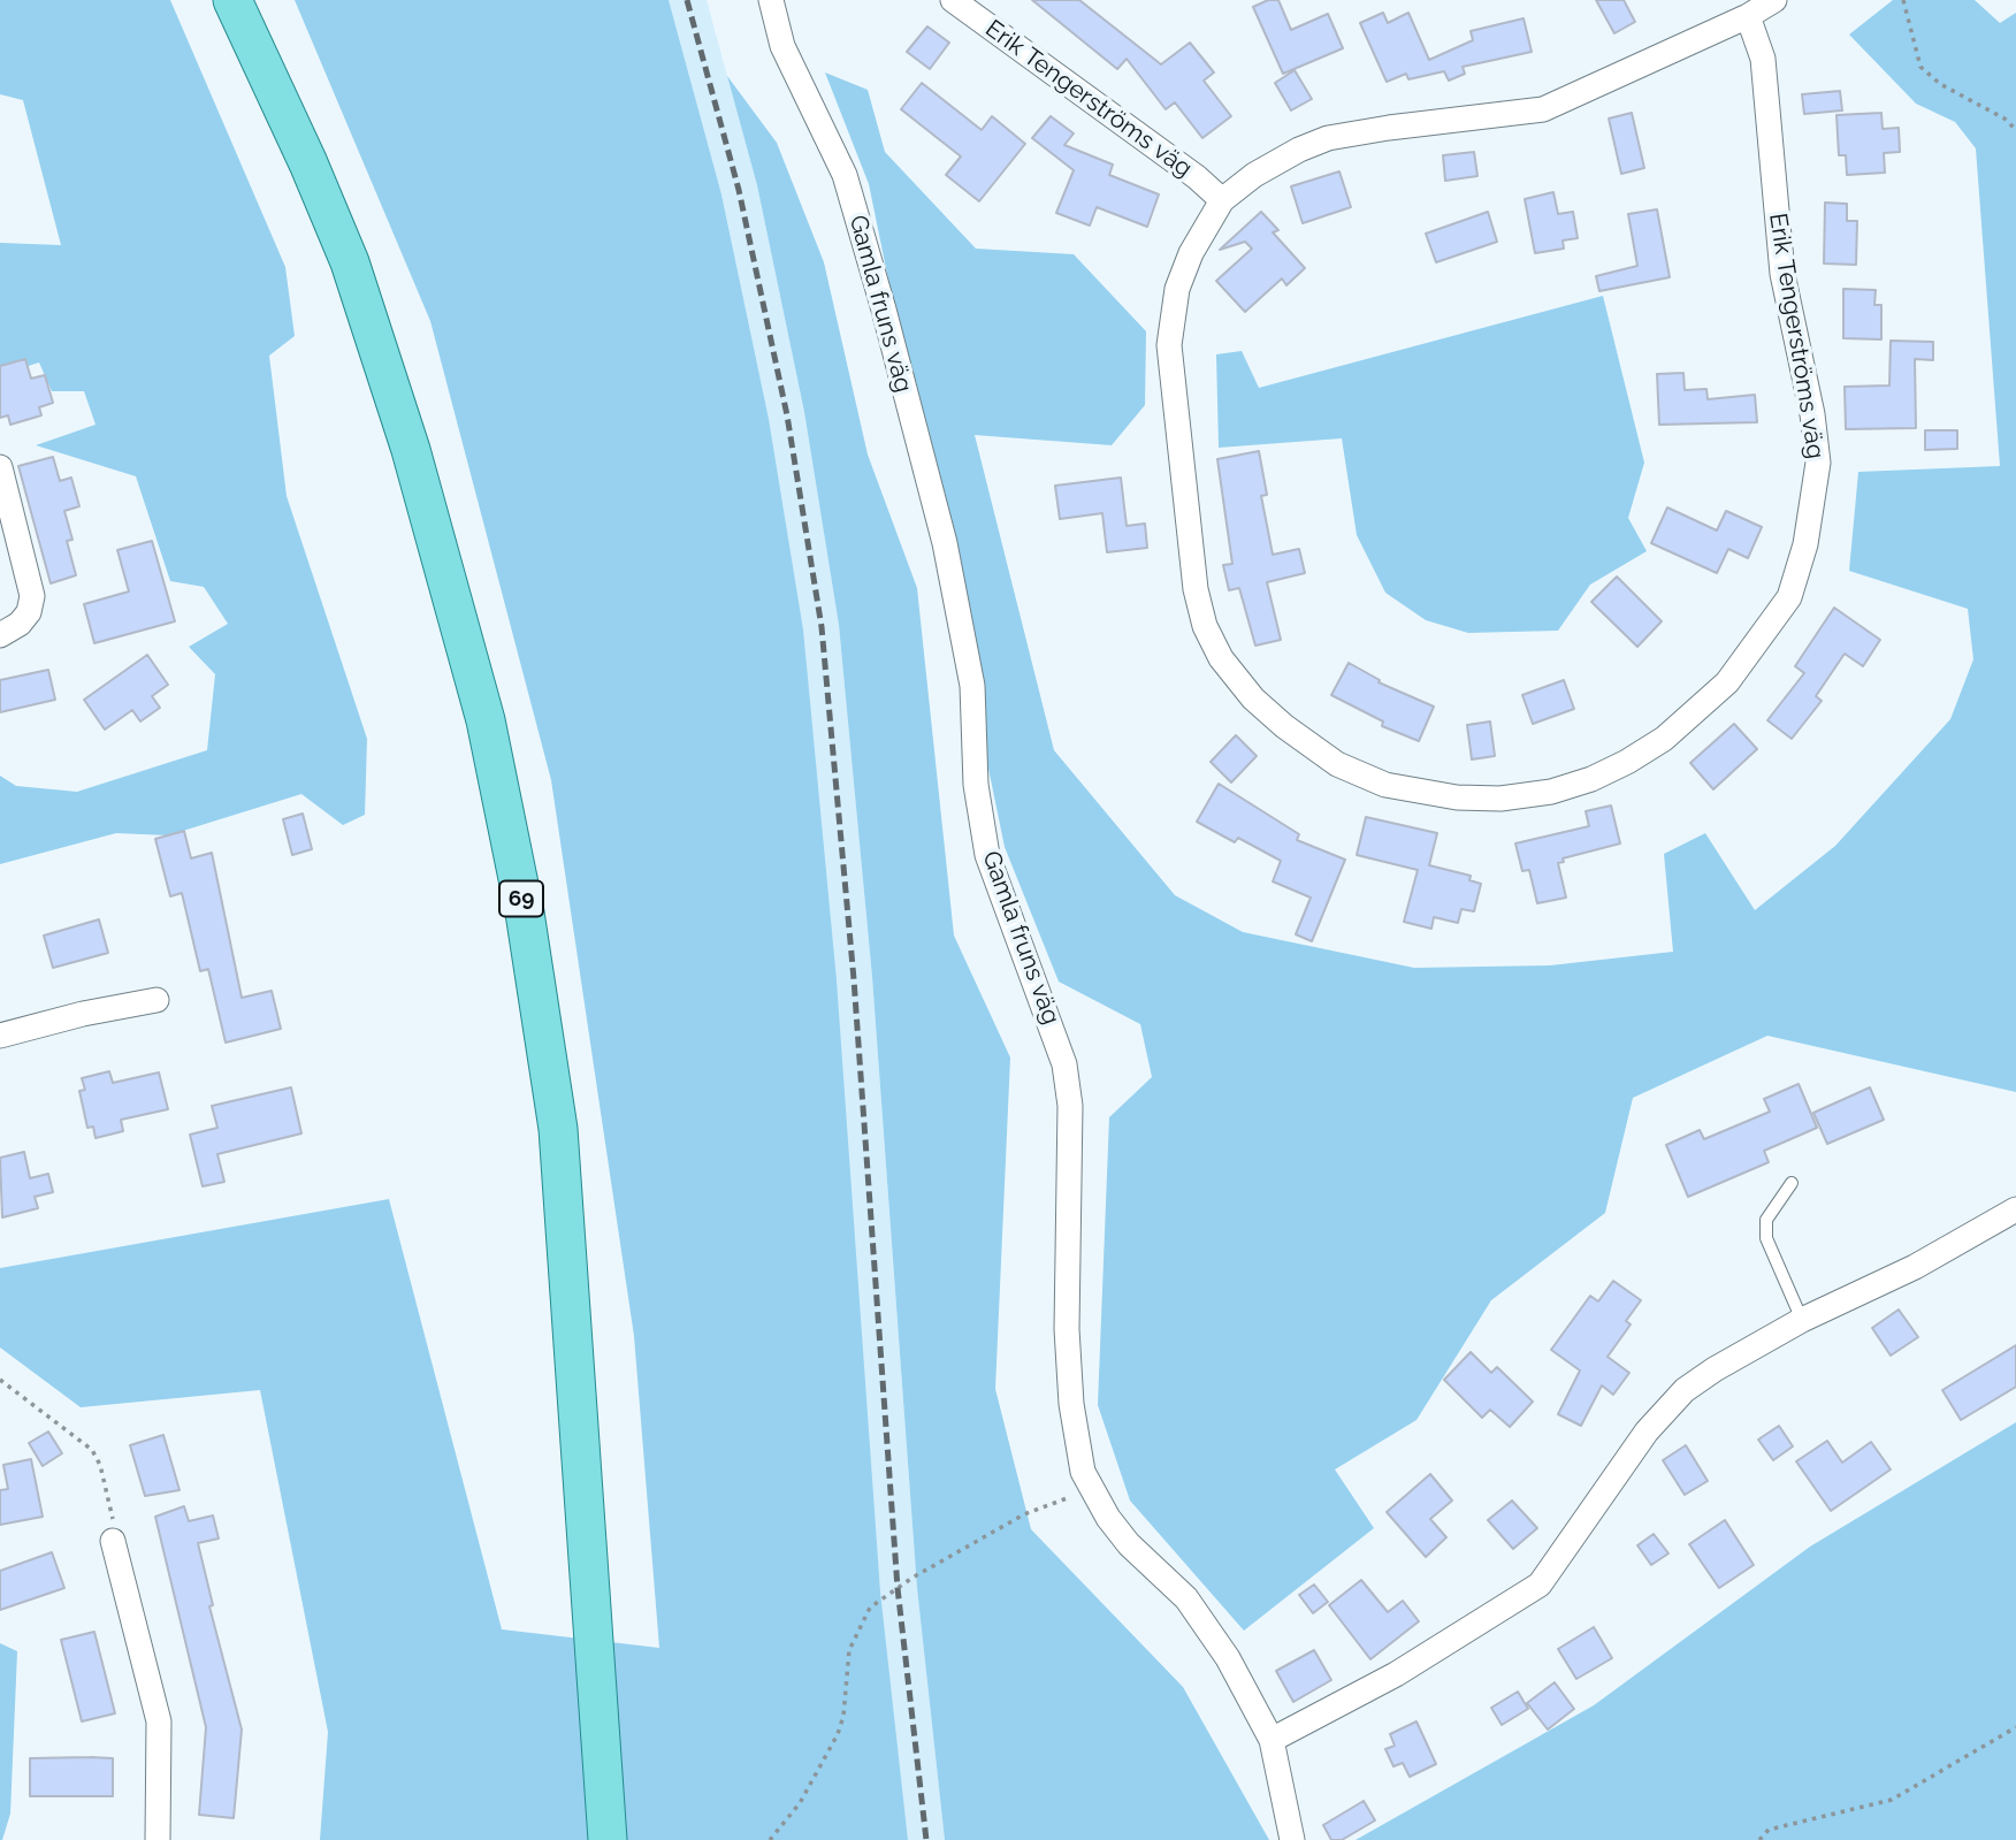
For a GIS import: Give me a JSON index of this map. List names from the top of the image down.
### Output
{
  "streets": {
    "main road": ["69"],
    "street": ["Erik Tengerströms väg", "Gamla fruns väg"]
  }
}
